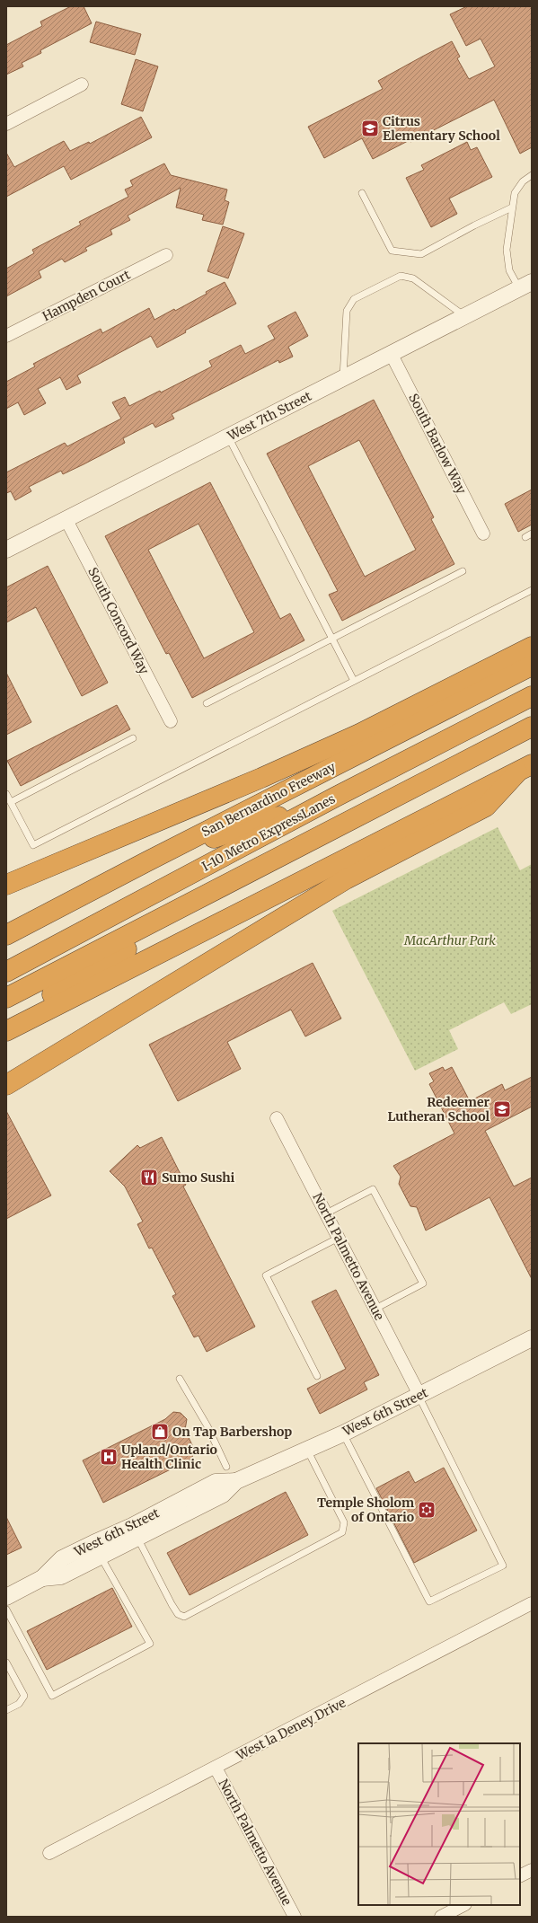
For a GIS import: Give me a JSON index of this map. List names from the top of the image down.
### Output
{
  "streets": {
    "highway": ["San Bernardino Freeway", "I-10 Metro ExpressLanes"],
    "street": [
      "Hampden Court",
      "West 7th Street",
      "South Barlow Way",
      "South Concord Way",
      "North Palmetto Avenue",
      "West 6th Street",
      "West la Deney Drive"
    ]
  },
  "crossings": [
    ["West 7th Street", "South Barlow Way"],
    ["West 7th Street", "South Concord Way"],
    ["North Palmetto Avenue", "West 6th Street"],
    ["North Palmetto Avenue", "West la Deney Drive"]
  ],
  "parks": ["MacArthur Park"],
  "places": {
    "school or university": ["Citrus Elementary School", "Redeemer Lutheran School"],
    "restaurant": ["Sumo Sushi"],
    "shop": ["On Tap Barbershop"],
    "hospital": ["Upland/Ontario Health Clinic"],
    "synagogue": ["Temple Sholom of Ontario"]
  }
}
